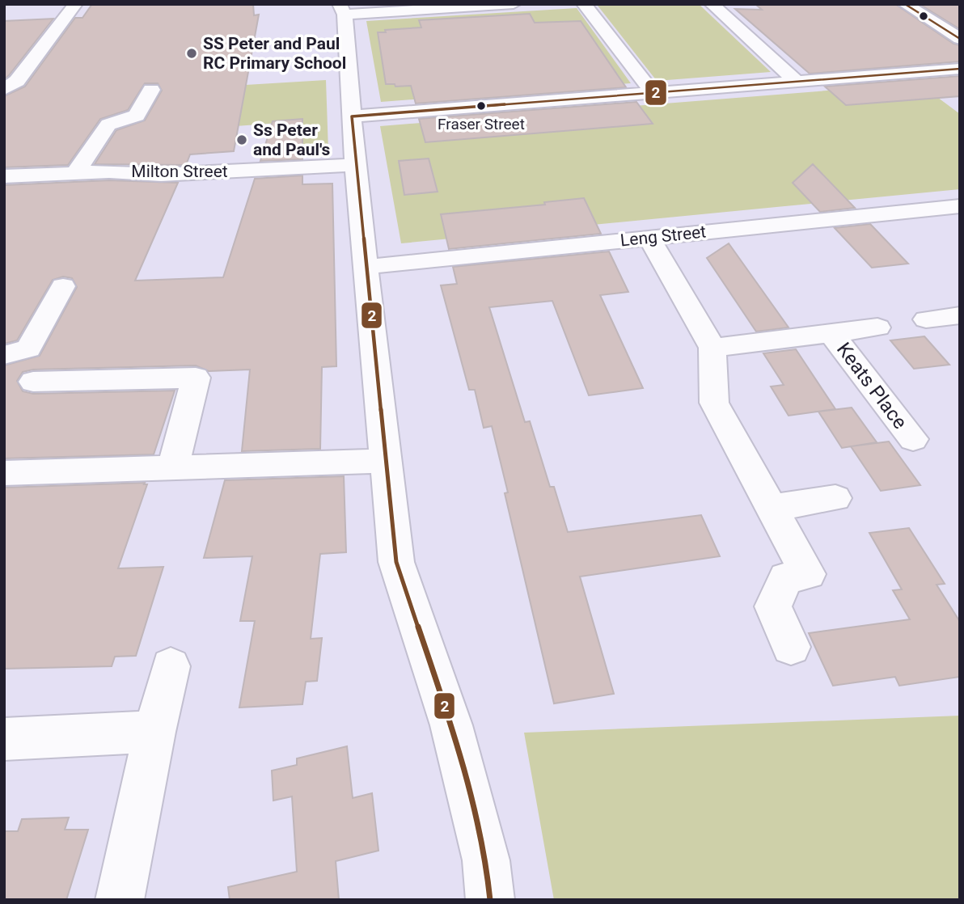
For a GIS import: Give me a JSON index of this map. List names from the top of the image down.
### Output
{
  "streets": {
    "street": ["Milton Street", "Leng Street", "Keats Place"]
  },
  "places": ["SS Peter and Paul RC Primary School", "Fraser Street", "Ss Peter and Paul's"],
  "lines": ["transit line 2"]
}
